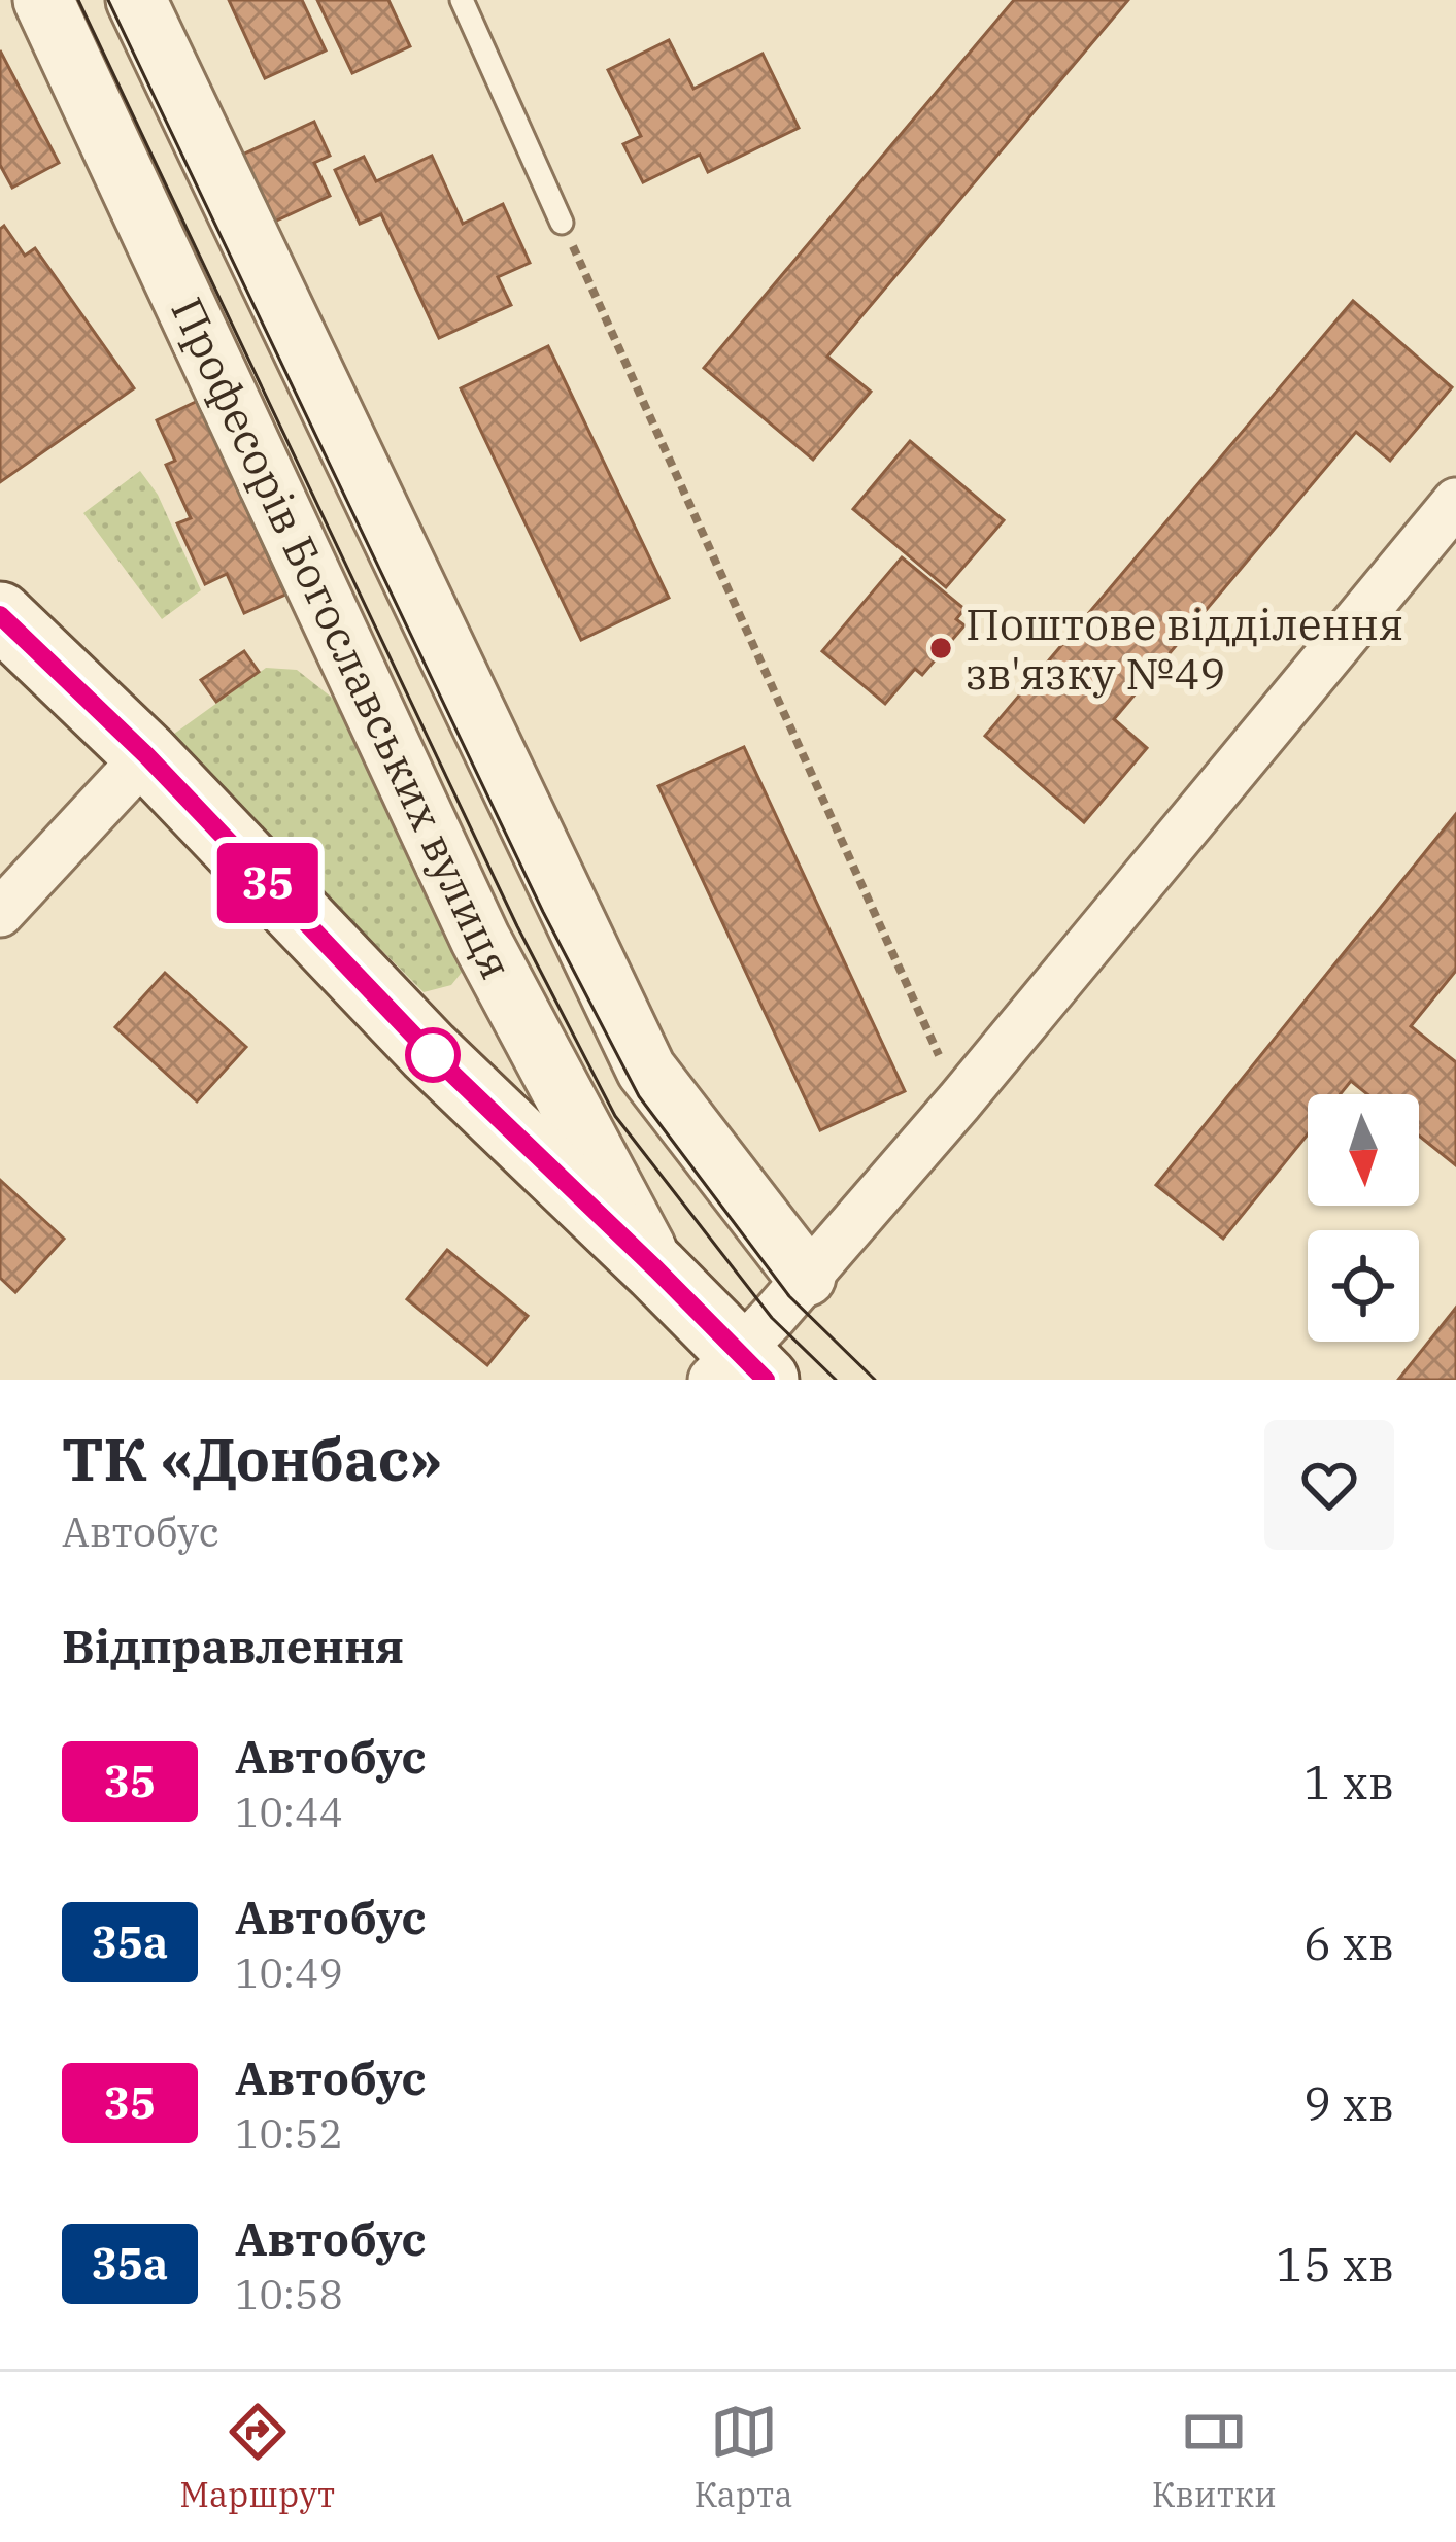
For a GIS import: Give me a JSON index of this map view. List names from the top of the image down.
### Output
{
  "streets": {
    "street": ["Професорів Богославських вулиця"]
  },
  "places": ["Поштове відділення зв'язку №49"],
  "lines": ["bus line 35"],
  "north": "bottom",
  "page": {
    "on_map": "35",
    "heading": [
      ["ТК «Донбас»", "Автобус"],
      "Відправлення"
    ],
    "list": [
      {
        "mark": "35",
        "name": "Автобус",
        "note": "10:44",
        "value": "1 хв"
      },
      {
        "mark": "35а",
        "name": "Автобус",
        "note": "10:49",
        "value": "6 хв"
      },
      {
        "mark": "35",
        "name": "Автобус",
        "note": "10:52",
        "value": "9 хв"
      },
      {
        "mark": "35а",
        "name": "Автобус",
        "note": "10:58",
        "value": "15 хв"
      }
    ],
    "tabs": ["Маршрут", "Карта", "Квитки"]
  }
}
